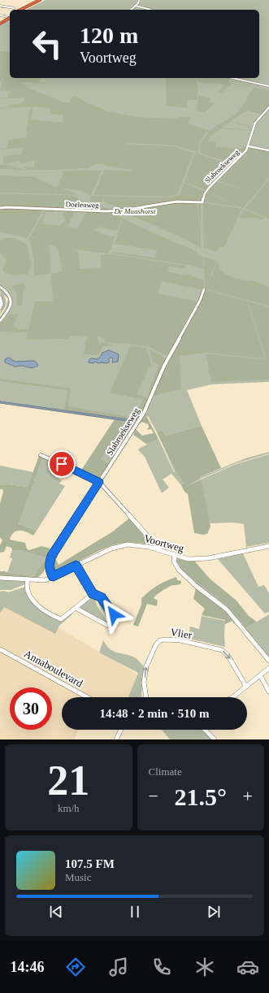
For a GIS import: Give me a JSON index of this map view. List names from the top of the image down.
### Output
{
  "streets": {
    "street": [
      "Slabroekseweg",
      "Doelenweg",
      "Voortweg",
      "Vlier",
      "Annaboulevard"
    ]
  },
  "crossings": [
    ["Slabroekseweg", "Doelenweg"],
    ["Slabroekseweg", "Voortweg"]
  ],
  "parks": ["De Maashorst"],
  "page": {
    "turn": ["120 m", "Voortweg"],
    "limit": "30",
    "trip": "14:48 · 2 min · 510 m",
    "tile": [
      ["21", "km/h"],
      "Climate"
    ],
    "heat": ["−", "21.5°", "+"],
    "song": ["107.5 FM", "Music"],
    "tabs": "14:46"
  }
}
